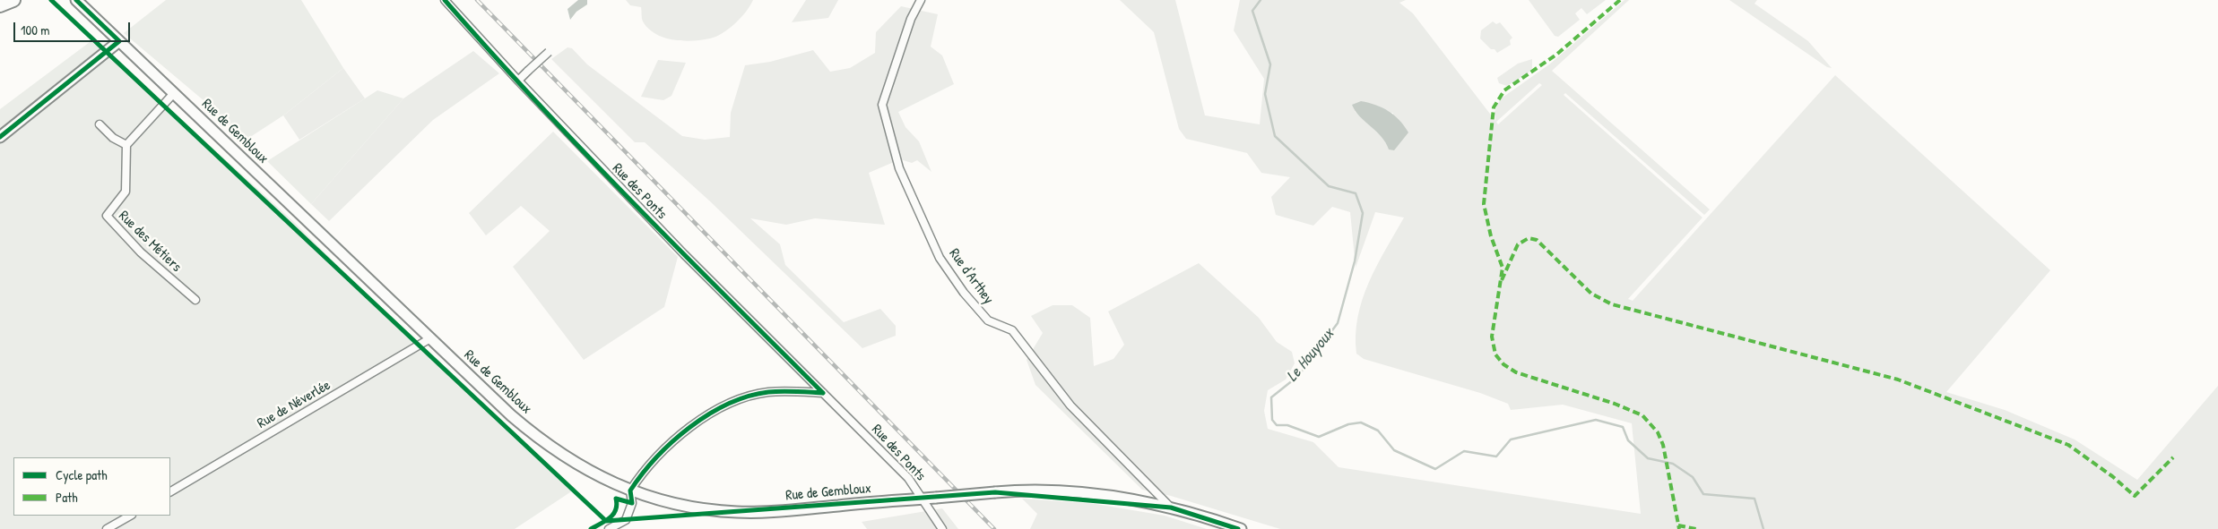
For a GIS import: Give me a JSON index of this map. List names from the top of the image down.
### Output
{
  "streets": {
    "main road": ["Rue de Gembloux"],
    "street": [
      "Rue des Ponts",
      "Rue des Métiers",
      "Rue d'Arthey",
      "Rue de Néverlée"
    ]
  },
  "crossings": [
    ["Rue de Gembloux", "Rue des Ponts"],
    ["Rue de Gembloux", "Rue d'Arthey"],
    ["Rue de Gembloux", "Rue de Néverlée"]
  ],
  "water": ["Le Houyoux"],
  "legend": ["Cycle path", "Path"],
  "scale_bar": "100 m"
}
